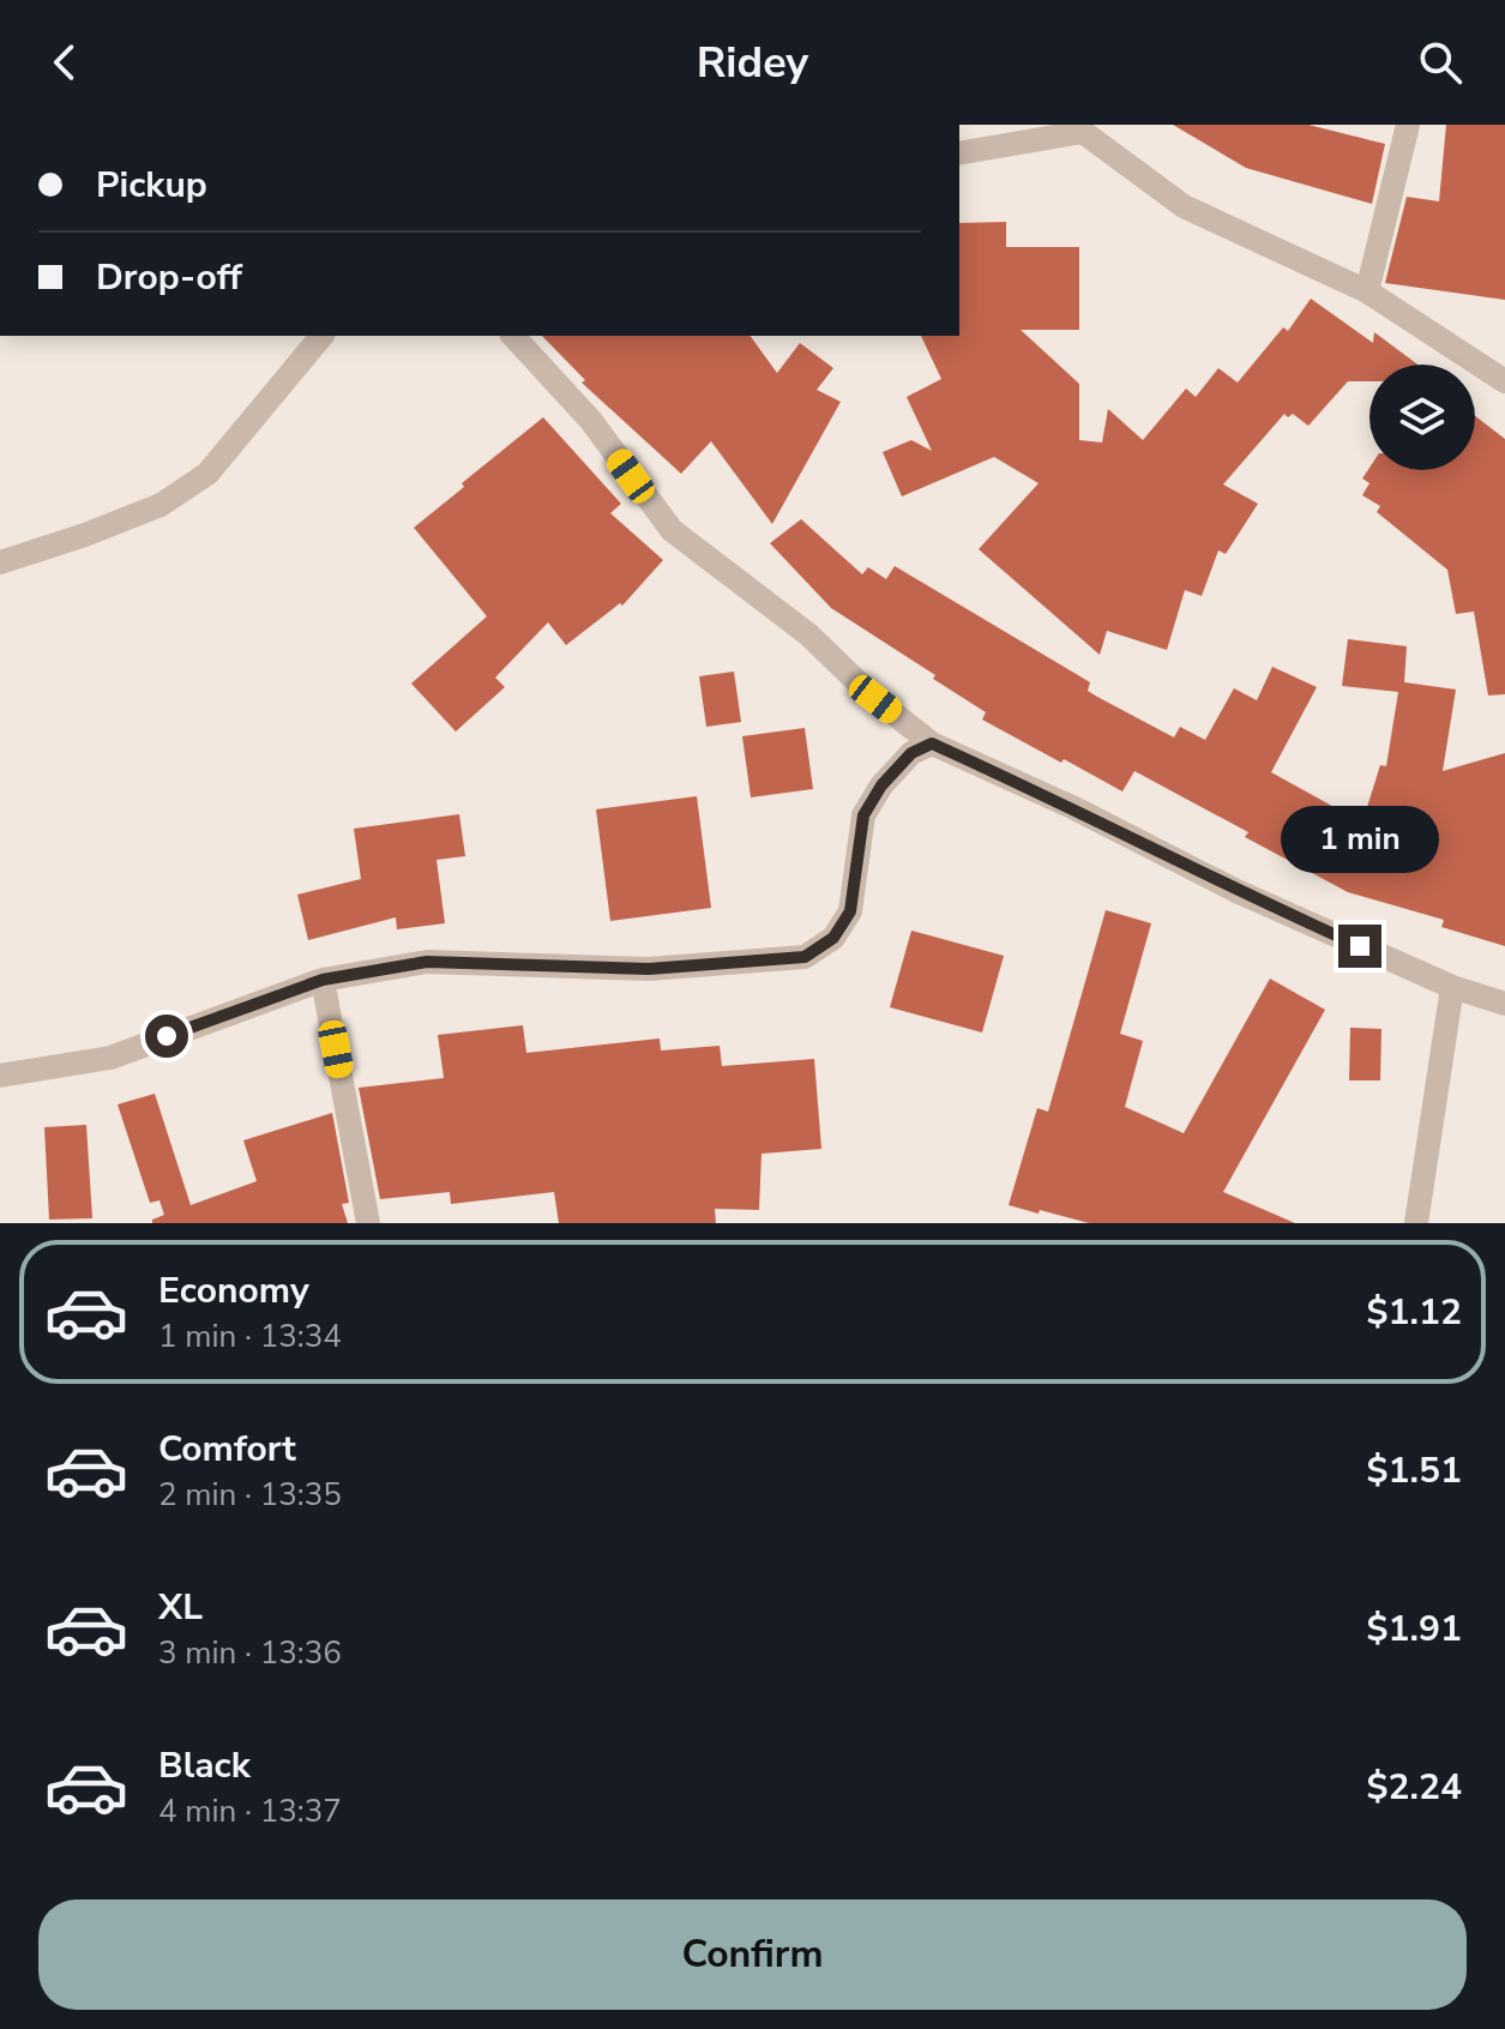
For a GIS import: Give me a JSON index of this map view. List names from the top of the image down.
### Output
{
  "page": {
    "header": "Ridey",
    "banner": ["Pickup", "Drop-off"],
    "bubble": "1 min",
    "list": [
      {
        "name": "Economy",
        "note": "1 min · 13:34",
        "value": "$1.12"
      },
      {
        "name": "Comfort",
        "note": "2 min · 13:35",
        "value": "$1.51"
      },
      {
        "name": "XL",
        "note": "3 min · 13:36",
        "value": "$1.91"
      },
      {
        "name": "Black",
        "note": "4 min · 13:37",
        "value": "$2.24"
      }
    ],
    "buttons": "Confirm"
  }
}
